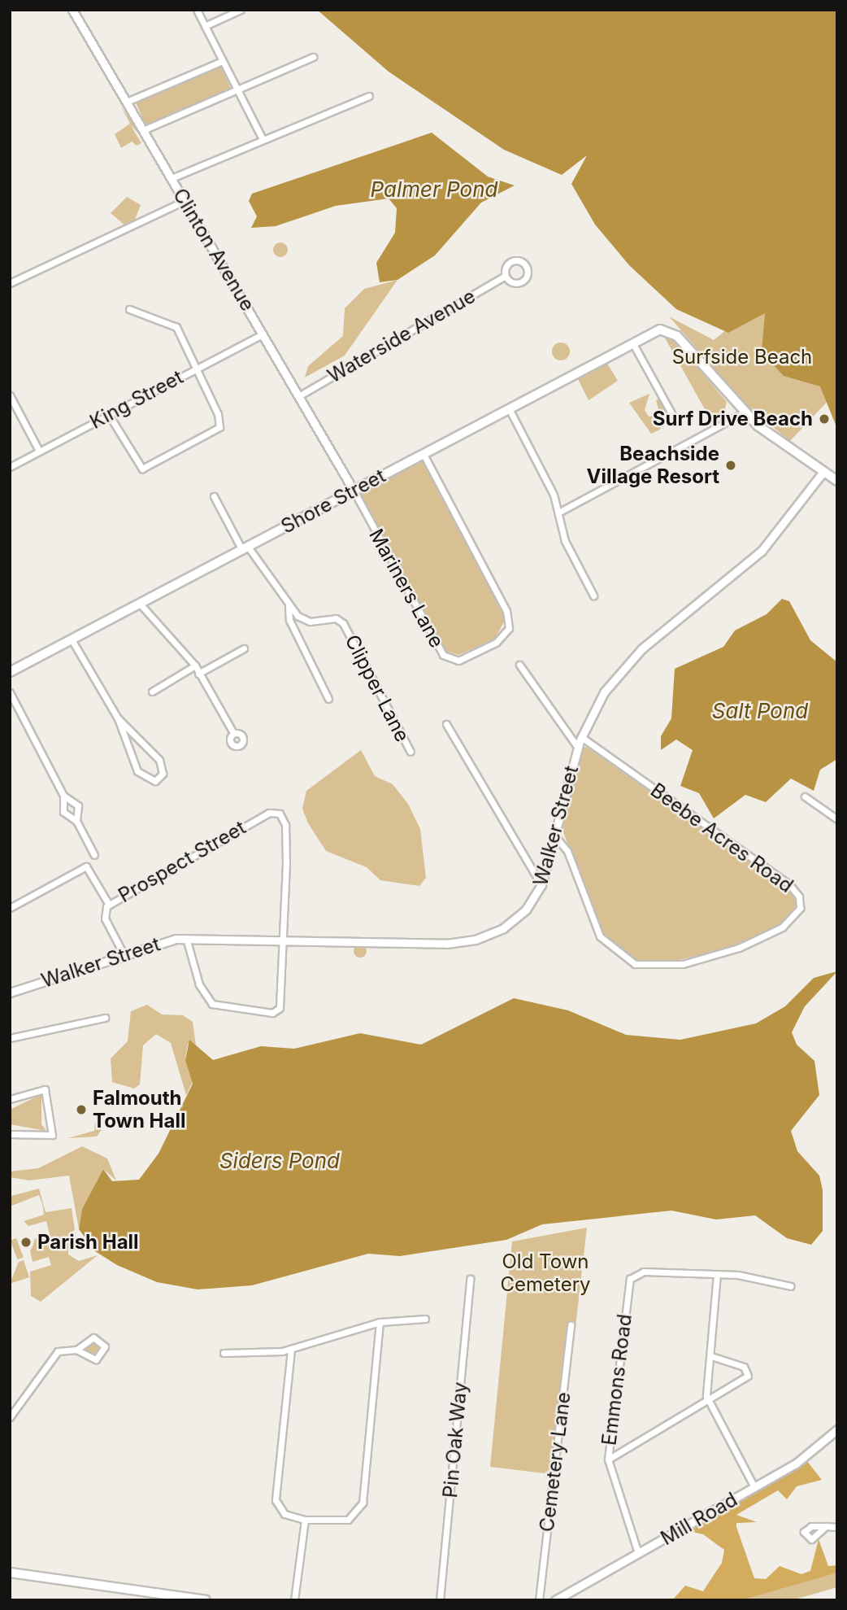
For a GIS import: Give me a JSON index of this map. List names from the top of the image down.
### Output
{
  "streets": {
    "main road": ["Shore Street"],
    "street": [
      "Clinton Avenue",
      "Waterside Avenue",
      "King Street",
      "Mariners Lane",
      "Clipper Lane",
      "Walker Street",
      "Beebe Acres Road",
      "Prospect Street",
      "Emmons Road",
      "Pin Oak Way",
      "Cemetery Lane",
      "Mill Road"
    ]
  },
  "crossings": [
    ["Clinton Avenue", "Waterside Avenue"],
    ["Clinton Avenue", "King Street"],
    ["Clinton Avenue", "Shore Street"],
    ["Clinton Avenue", "Mariners Lane"],
    ["Shore Street", "Mariners Lane"],
    ["Shore Street", "Clipper Lane"],
    ["Walker Street", "Beebe Acres Road"],
    ["Walker Street", "Prospect Street"],
    ["Emmons Road", "Mill Road"]
  ],
  "water": ["Palmer Pond", "Salt Pond", "Siders Pond"],
  "parks": ["Surfside Beach", "Old Town Cemetery"],
  "places": [
    "Surf Drive Beach",
    "Beachside Village Resort",
    "Falmouth Town Hall",
    "Parish Hall"
  ]
}
